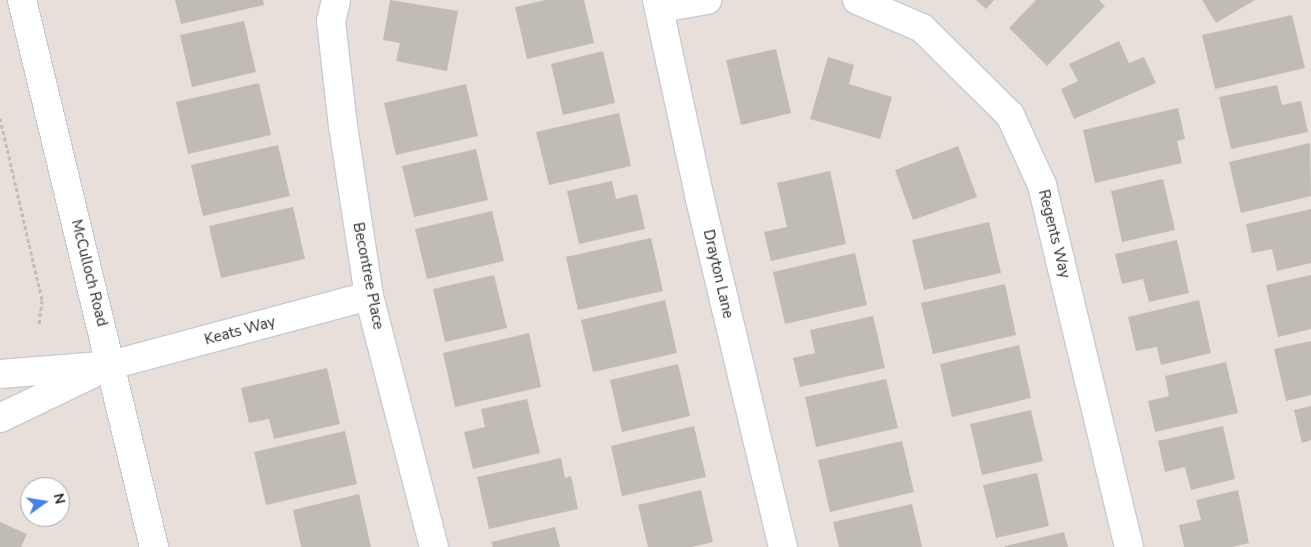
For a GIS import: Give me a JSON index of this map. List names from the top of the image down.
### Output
{
  "streets": {
    "street": [
      "Regents Way",
      "McCulloch Road",
      "Drayton Lane",
      "Becontree Place",
      "Keats Way"
    ]
  },
  "crossings": [
    ["McCulloch Road", "Keats Way"],
    ["Becontree Place", "Keats Way"]
  ],
  "north": "right"
}
